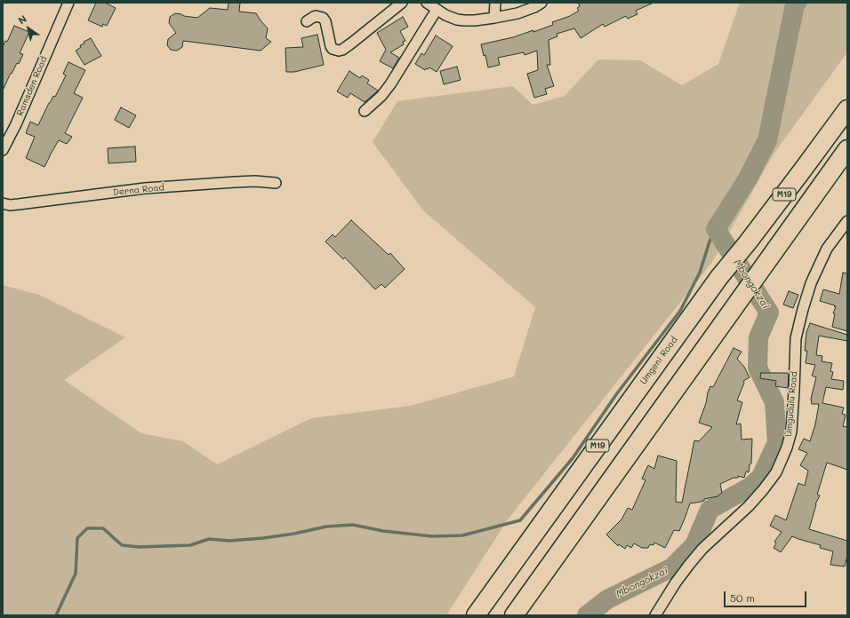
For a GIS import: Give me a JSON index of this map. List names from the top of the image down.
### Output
{
  "streets": {
    "highway": ["M19", "Umgeni Road"],
    "street": ["Ramsden Road", "Derna Road", "Umgudulu Road"]
  },
  "water": ["Mbongokzai"],
  "scale_bar": "50 m",
  "north": "top left"
}
